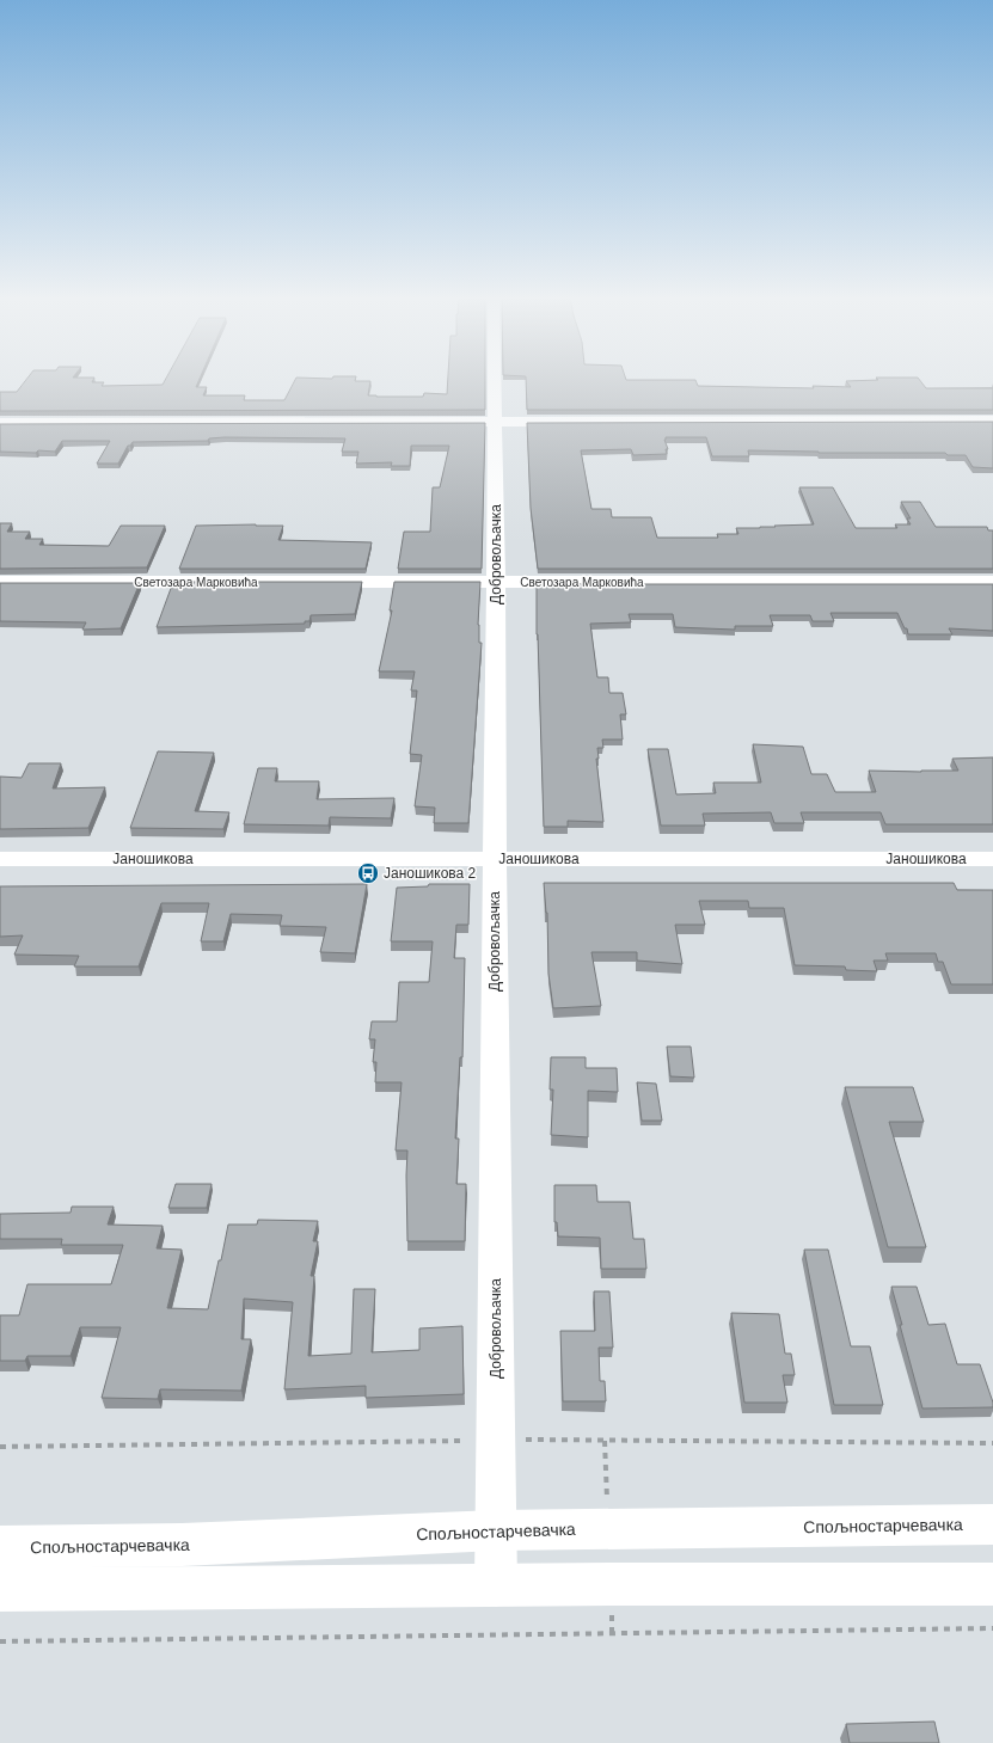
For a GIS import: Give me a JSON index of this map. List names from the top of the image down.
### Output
{
  "streets": {
    "street": [
      "Добровољачка",
      "Светозара Марковића",
      "Јаношикова",
      "Спољностарчевачка"
    ]
  },
  "crossings": [
    ["Добровољачка", "Светозара Марковића"],
    ["Добровољачка", "Јаношикова"],
    ["Добровољачка", "Спољностарчевачка"]
  ],
  "places": {
    "bus stop": ["Јаношикова 2"]
  }
}
